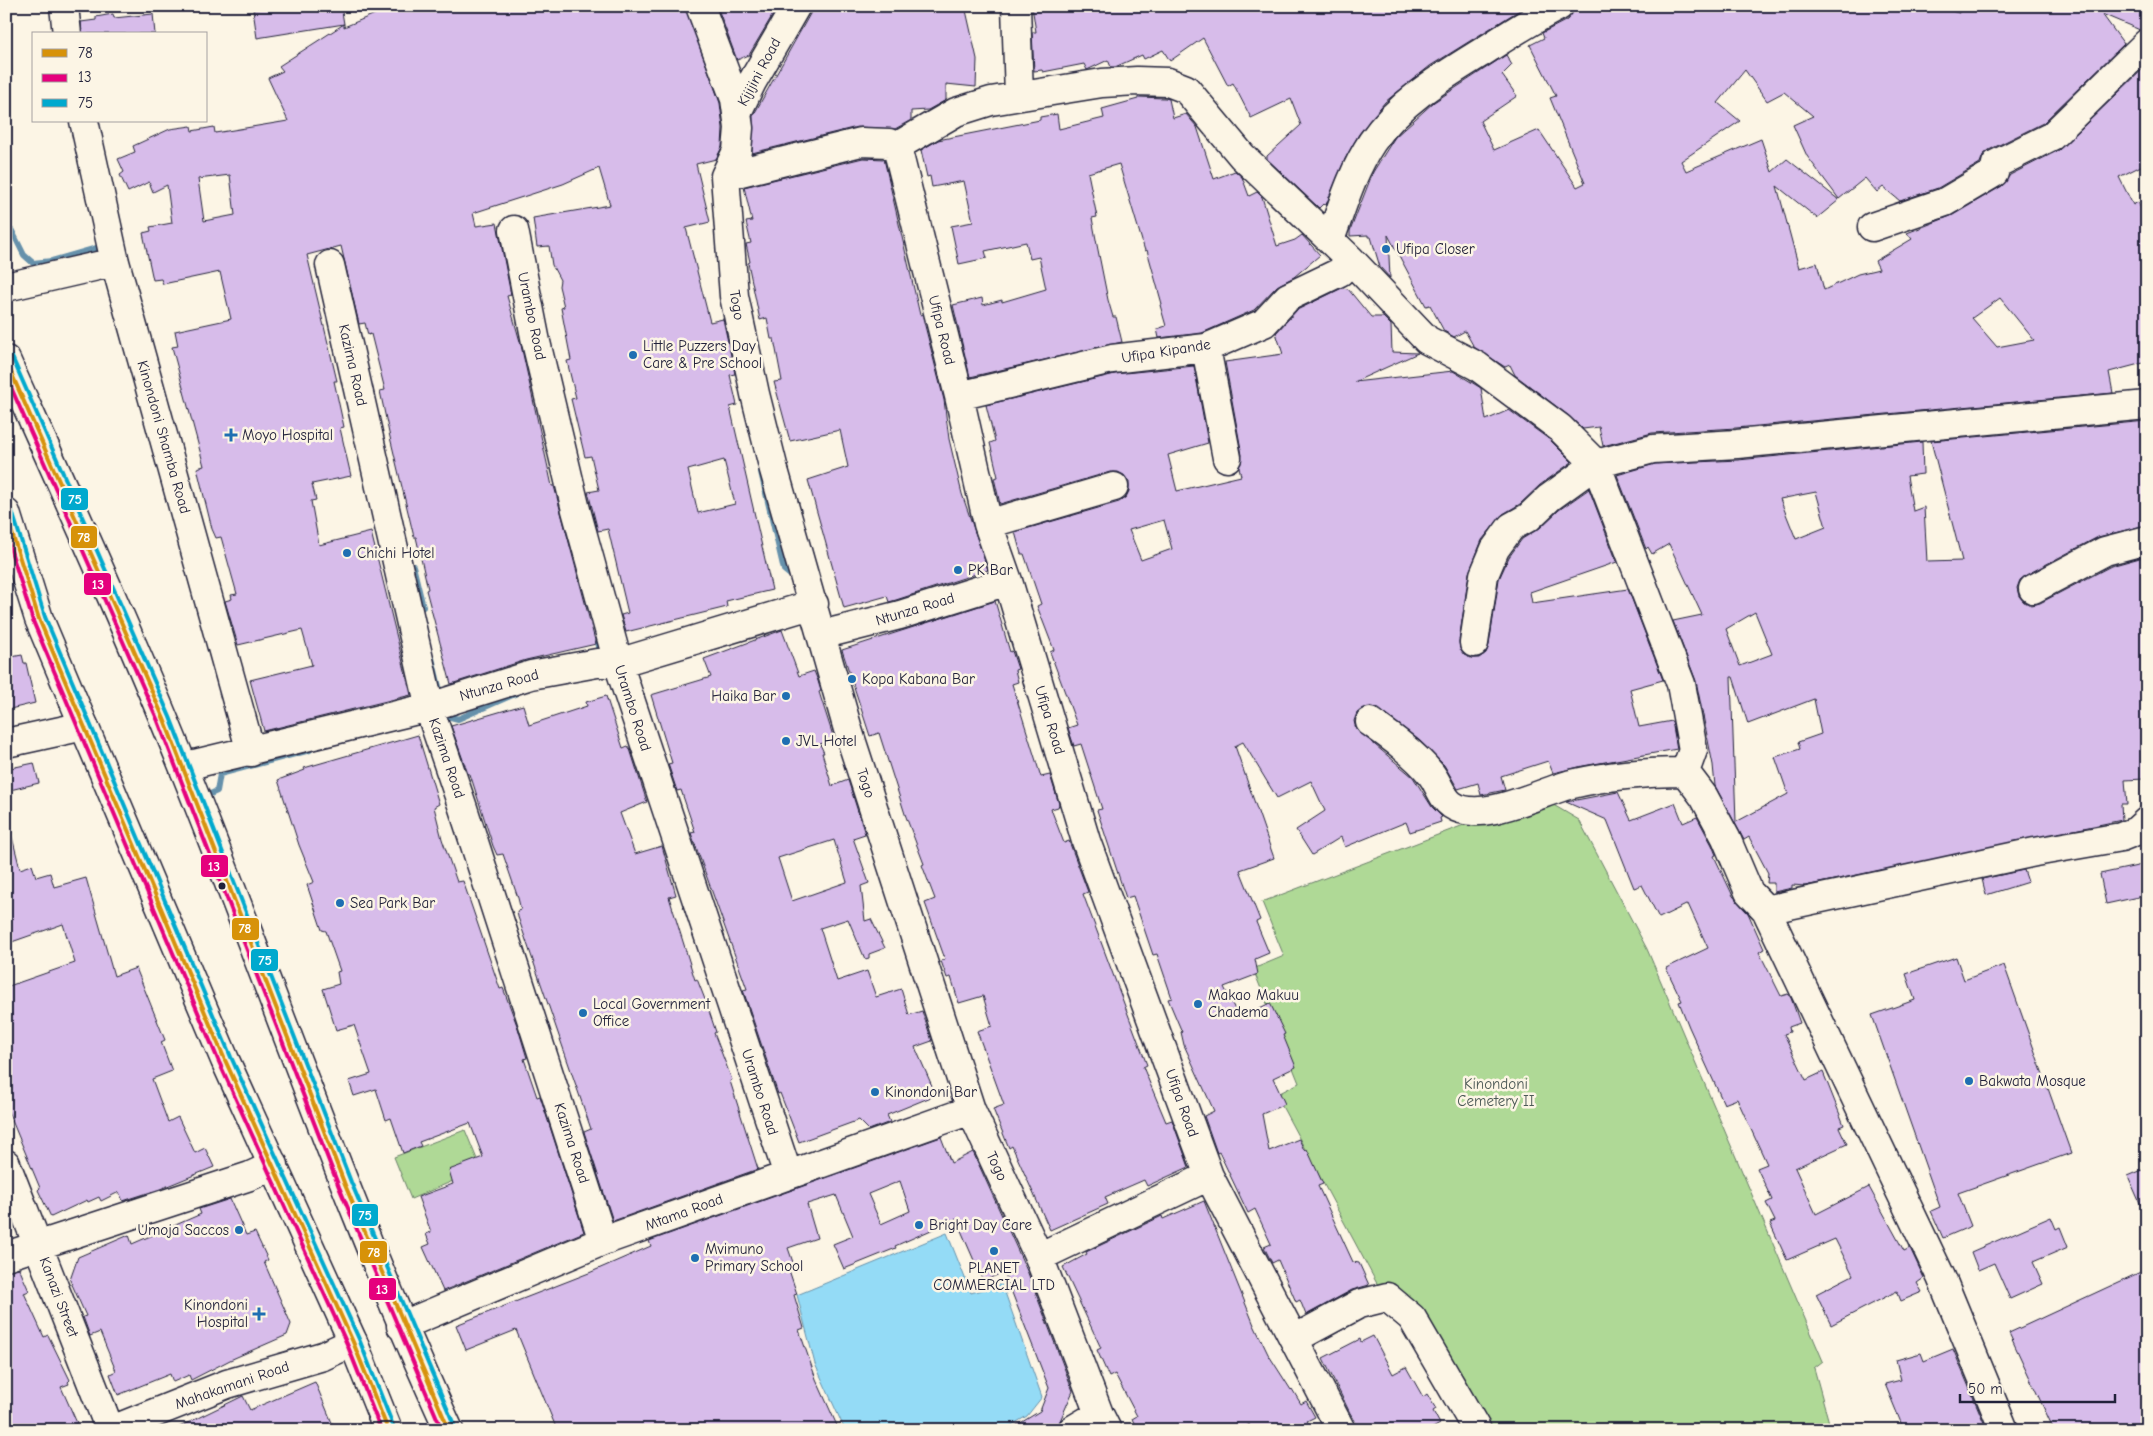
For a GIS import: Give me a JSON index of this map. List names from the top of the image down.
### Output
{
  "streets": {
    "street": [
      "Kijijini Road",
      "Togo",
      "Urambo Road",
      "Ufipa Road",
      "Ufipa Kipande",
      "Kazima Road",
      "Kinondoni Shamba Road",
      "Ntunza Road",
      "Mtama Road",
      "Kanazi Street",
      "Mahakamani Road"
    ]
  },
  "crossings": [
    ["Kijijini Road", "Togo"],
    ["Togo", "Ntunza Road"],
    ["Togo", "Mtama Road"],
    ["Urambo Road", "Ntunza Road"],
    ["Urambo Road", "Mtama Road"],
    ["Ufipa Road", "Ufipa Kipande"],
    ["Ufipa Road", "Ntunza Road"],
    ["Kazima Road", "Ntunza Road"],
    ["Kazima Road", "Mtama Road"],
    ["Kinondoni Shamba Road", "Ntunza Road"],
    ["Kanazi Street", "Mahakamani Road"]
  ],
  "parks": ["Kinondoni Cemetery II"],
  "places": {
    "other": [
      "Ufipa Closer",
      "Little Puzzers Day Care & Pre School",
      "Chichi Hotel",
      "PK Bar",
      "Kopa Kabana Bar",
      "Haika Bar",
      "JVL Hotel",
      "Sea Park Bar",
      "Makao Makuu Chadema",
      "Local Government Office",
      "Bakwata Mosque",
      "Kinondoni Bar",
      "Bright Day Care",
      "Umoja Saccos",
      "PLANET COMMERCIAL LTD",
      "Mvimuno Primary School"
    ],
    "health": ["Moyo Hospital", "Kinondoni Hospital"]
  },
  "lines": ["transit line 75", "transit line 78", "transit line 13"],
  "legend": ["78", "13", "75"],
  "scale_bar": "50 m"
}
